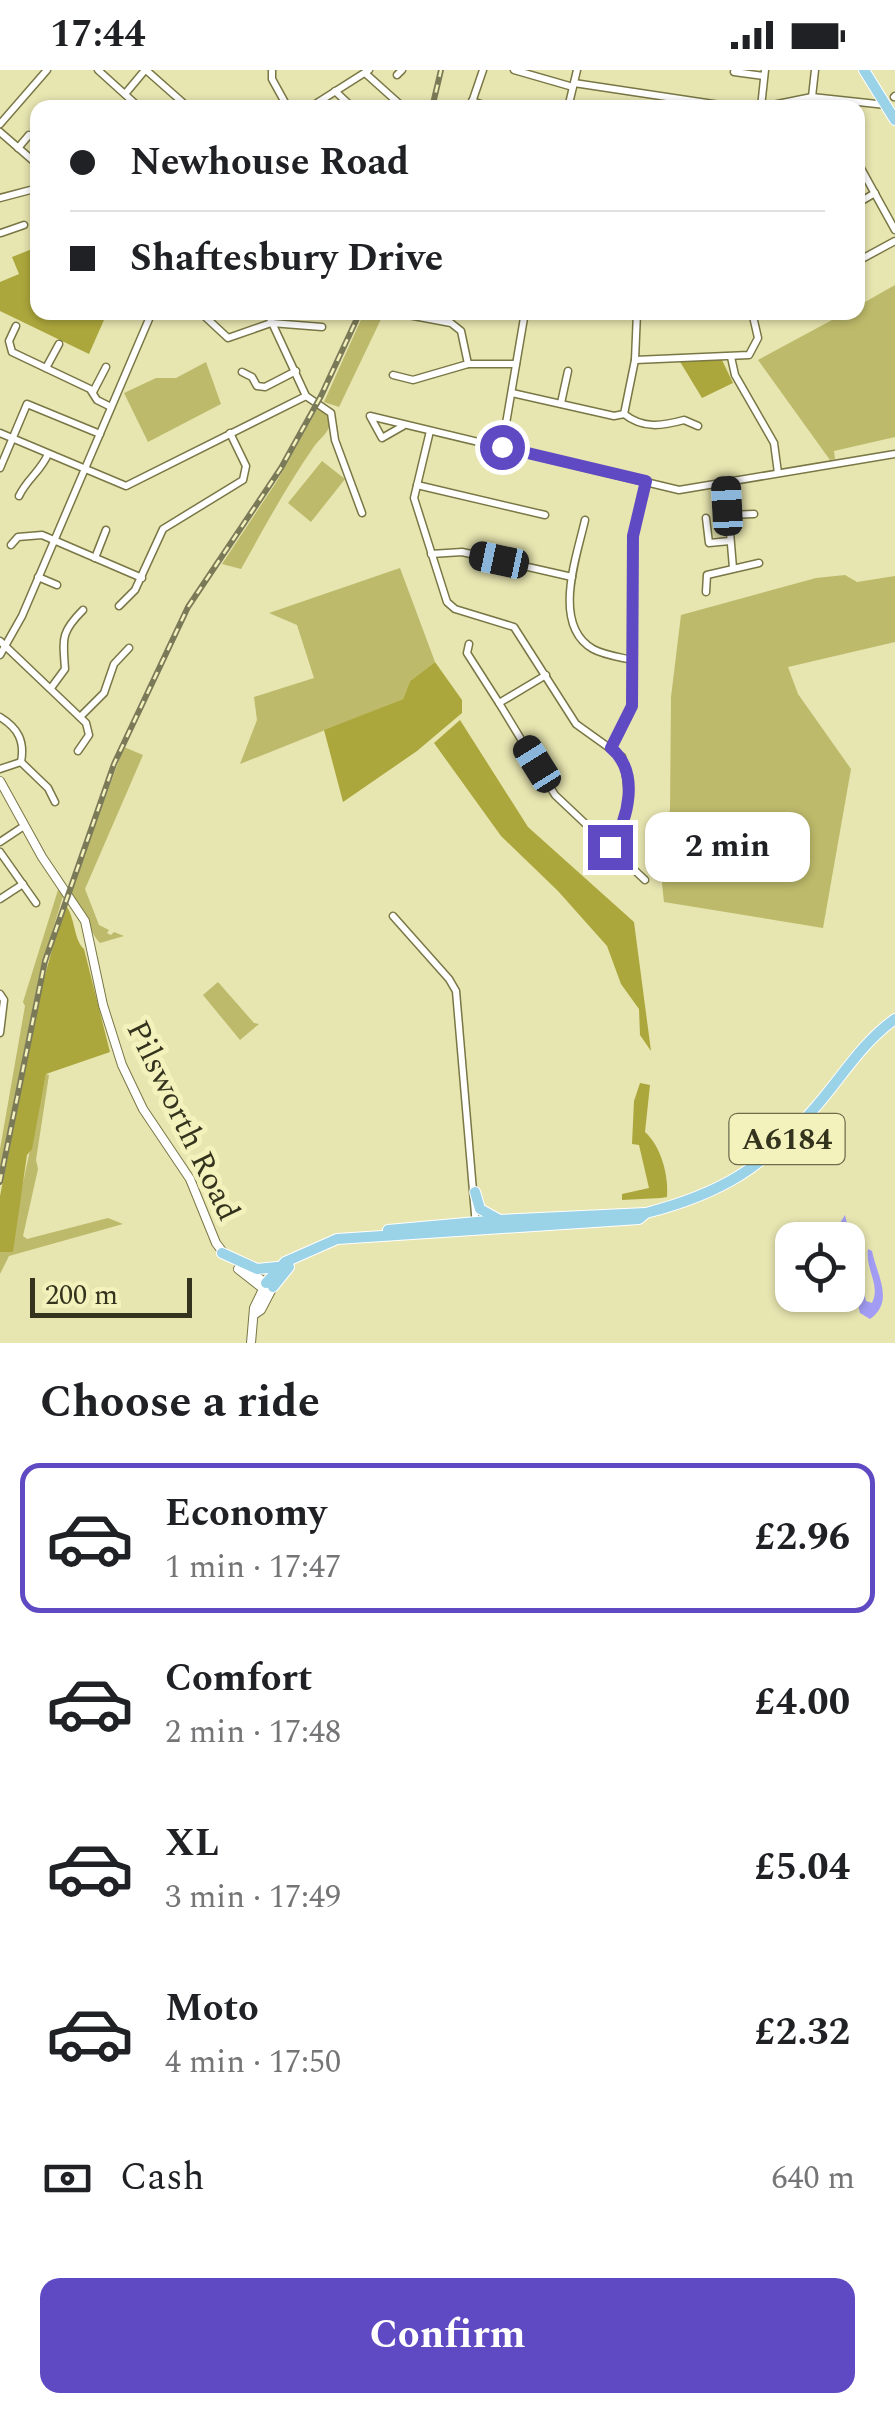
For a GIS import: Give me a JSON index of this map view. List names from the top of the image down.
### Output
{
  "streets": {
    "main road": ["A6184"],
    "street": ["Pilsworth Road"]
  },
  "crossings": [
    ["Pilsworth Road", "A6184"]
  ],
  "scale_bar": "200 m",
  "page": {
    "status": "17:44",
    "banner": ["Newhouse Road", "Shaftesbury Drive"],
    "bubble": "2 min",
    "scale": "200 m",
    "heading": "Choose a ride",
    "list": [
      {
        "name": "Economy",
        "note": "1 min · 17:47",
        "value": "£2.96"
      },
      {
        "name": "Comfort",
        "note": "2 min · 17:48",
        "value": "£4.00"
      },
      {
        "name": "XL",
        "note": "3 min · 17:49",
        "value": "£5.04"
      },
      {
        "name": "Moto",
        "note": "4 min · 17:50",
        "value": "£2.32"
      }
    ],
    "pay": ["Cash", "640 m"],
    "buttons": "Confirm"
  }
}
